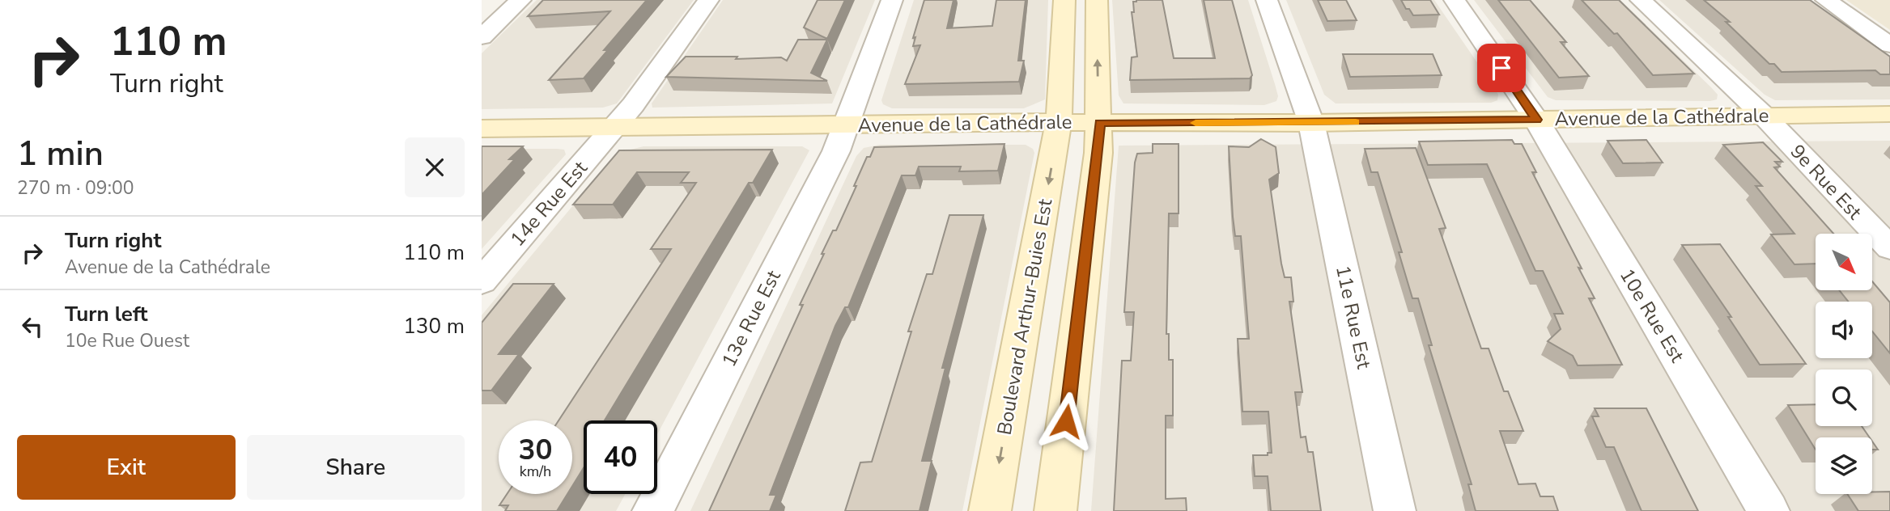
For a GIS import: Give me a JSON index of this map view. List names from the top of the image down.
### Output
{
  "streets": {
    "street": [
      "Avenue de la Cathédrale",
      "9e Rue Est",
      "14e Rue Est",
      "10e Rue Est",
      "Boulevard Arthur-Buies Est",
      "11e Rue Est",
      "13e Rue Est"
    ]
  },
  "crossings": [
    ["Avenue de la Cathédrale", "9e Rue Est"],
    ["Avenue de la Cathédrale", "14e Rue Est"],
    ["Avenue de la Cathédrale", "10e Rue Est"],
    ["Avenue de la Cathédrale", "Boulevard Arthur-Buies Est"],
    ["Avenue de la Cathédrale", "11e Rue Est"],
    ["Avenue de la Cathédrale", "13e Rue Est"]
  ],
  "north": "bottom right",
  "page": {
    "turn": ["110 m", "Turn right"],
    "heading": ["1 min", "270 m · 09:00"],
    "list": [
      {
        "name": "Turn right",
        "note": "Avenue de la Cathédrale",
        "value": "110 m"
      },
      {
        "name": "Turn left",
        "note": "10e Rue Ouest",
        "value": "130 m"
      }
    ],
    "speed": "30 km/h",
    "limit": "40",
    "buttons": ["Exit", "Share"]
  }
}
